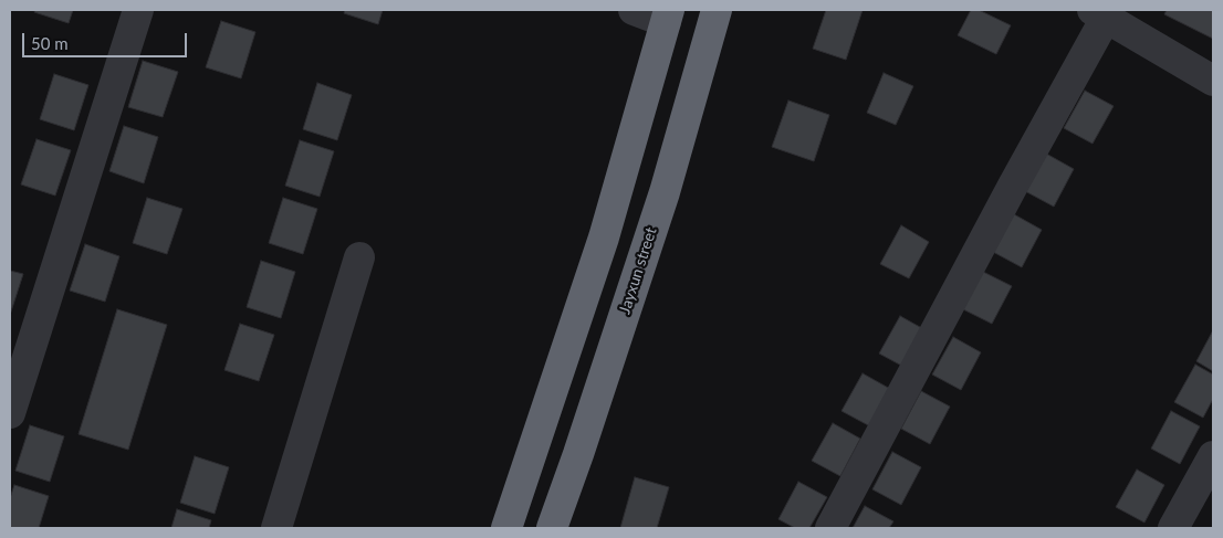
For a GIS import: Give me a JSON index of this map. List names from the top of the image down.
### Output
{
  "streets": {
    "highway": ["Jayxun street"]
  },
  "scale_bar": "50 m"
}
